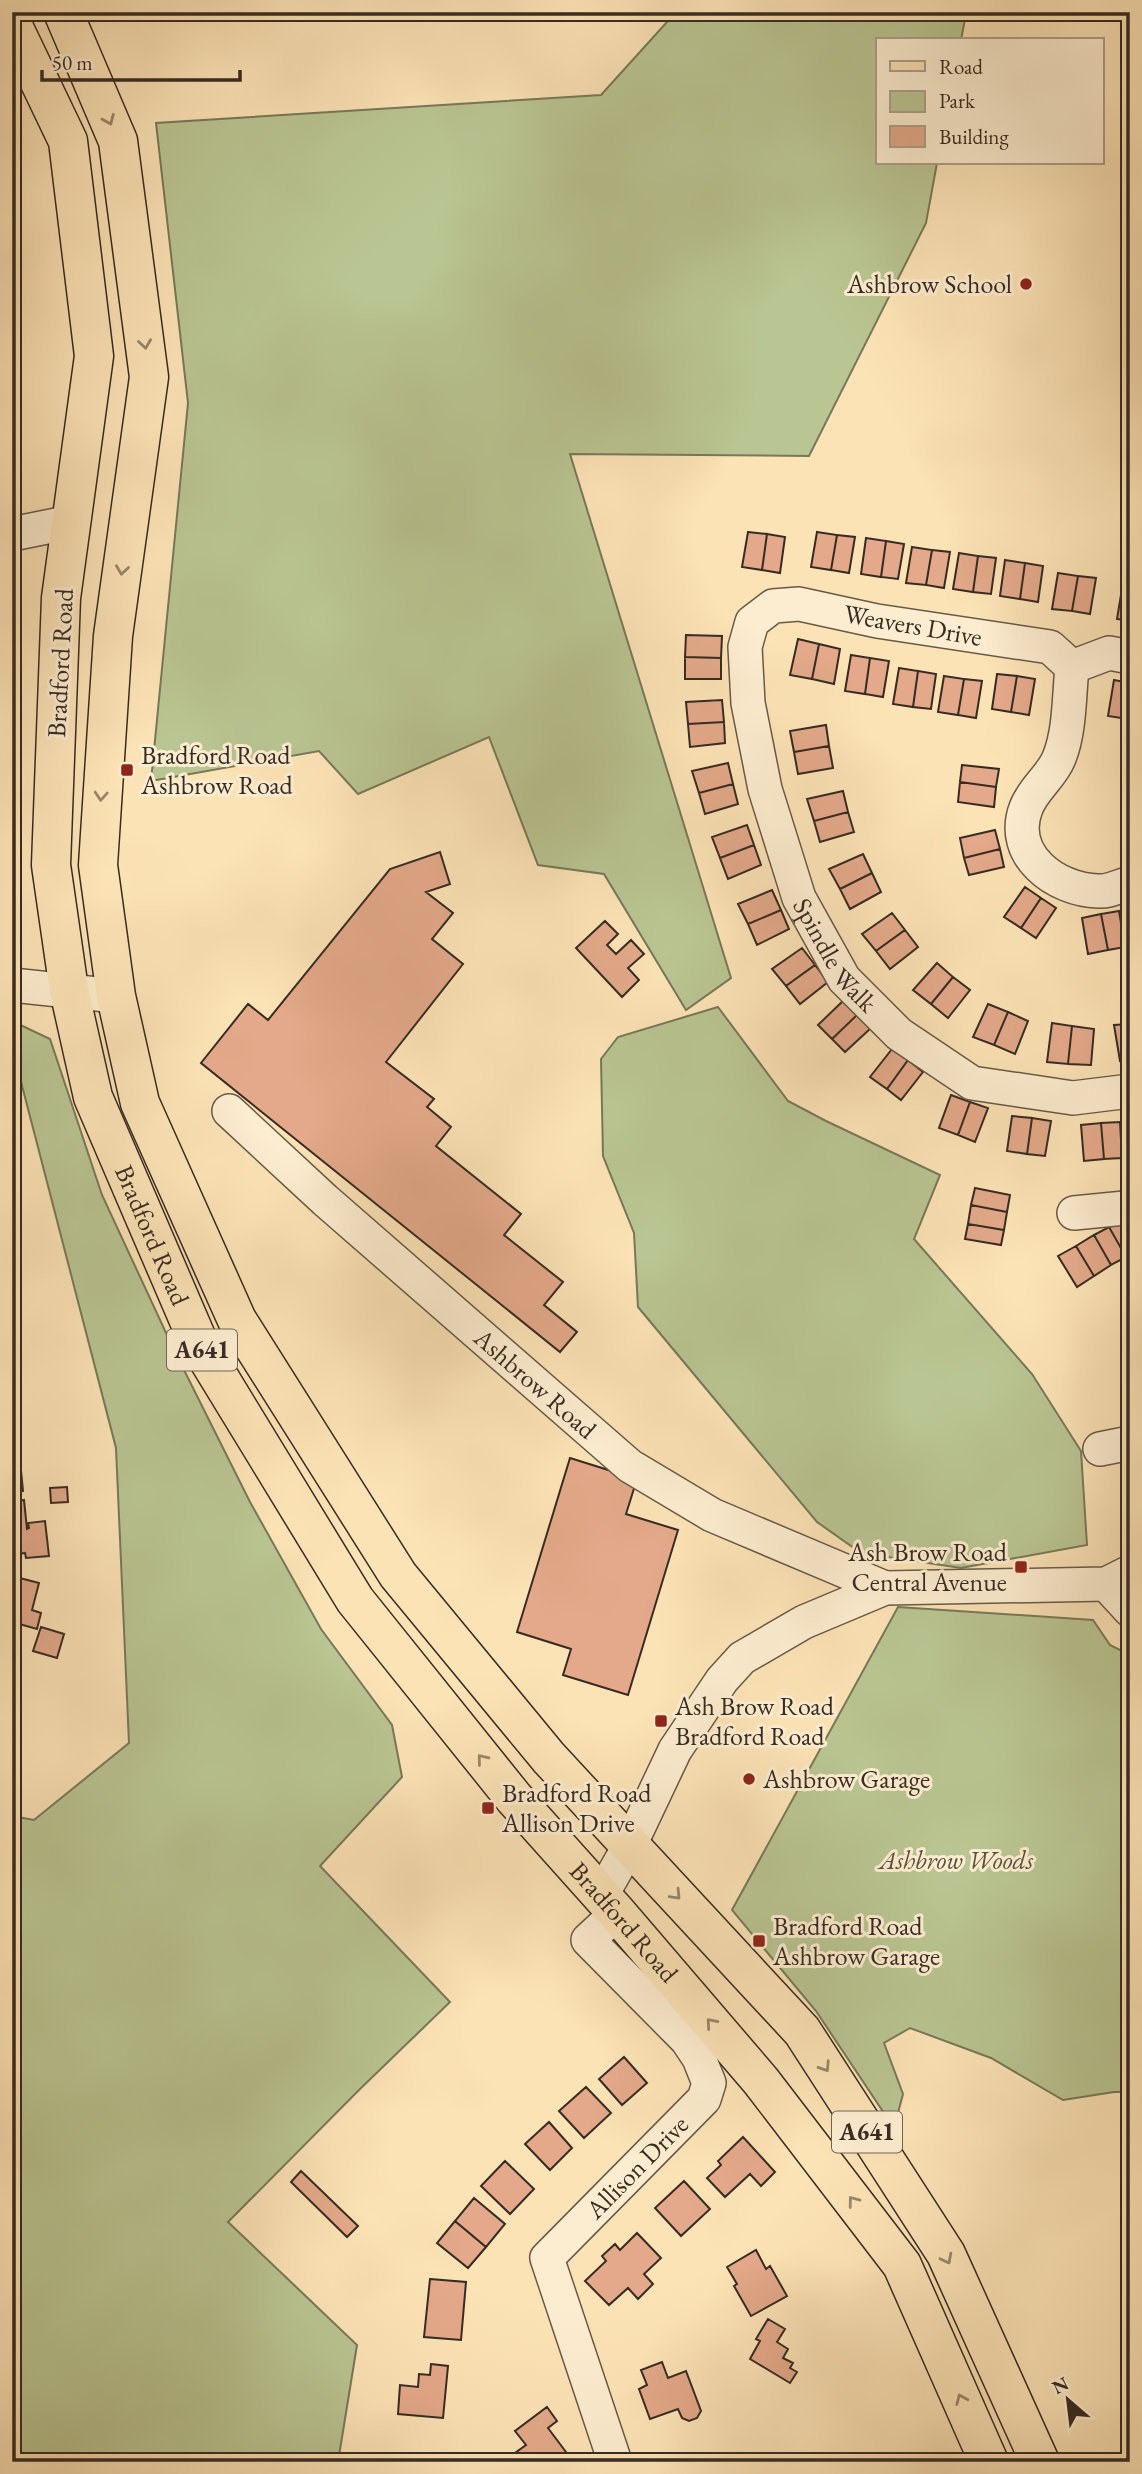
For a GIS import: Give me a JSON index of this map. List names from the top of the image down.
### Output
{
  "streets": {
    "main road": ["Bradford Road", "A641"],
    "street": [
      "Weavers Drive",
      "Spindle Walk",
      "Ashbrow Road",
      "Allison Drive"
    ]
  },
  "crossings": [
    ["Weavers Drive", "Spindle Walk"],
    ["Bradford Road", "A641"],
    ["Bradford Road", "Ashbrow Road"],
    ["A641", "Ashbrow Road"]
  ],
  "parks": ["Ashbrow Woods"],
  "places": {
    "other": ["Ashbrow School", "Ashbrow Garage"],
    "transit": [
      "Bradford Road Ashbrow Road",
      "Ash Brow Road Central Avenue",
      "Ash Brow Road Bradford Road",
      "Bradford Road Allison Drive",
      "Bradford Road Ashbrow Garage"
    ]
  },
  "legend": ["Road", "Park", "Building"],
  "scale_bar": "50 m",
  "north": "top left"
}
